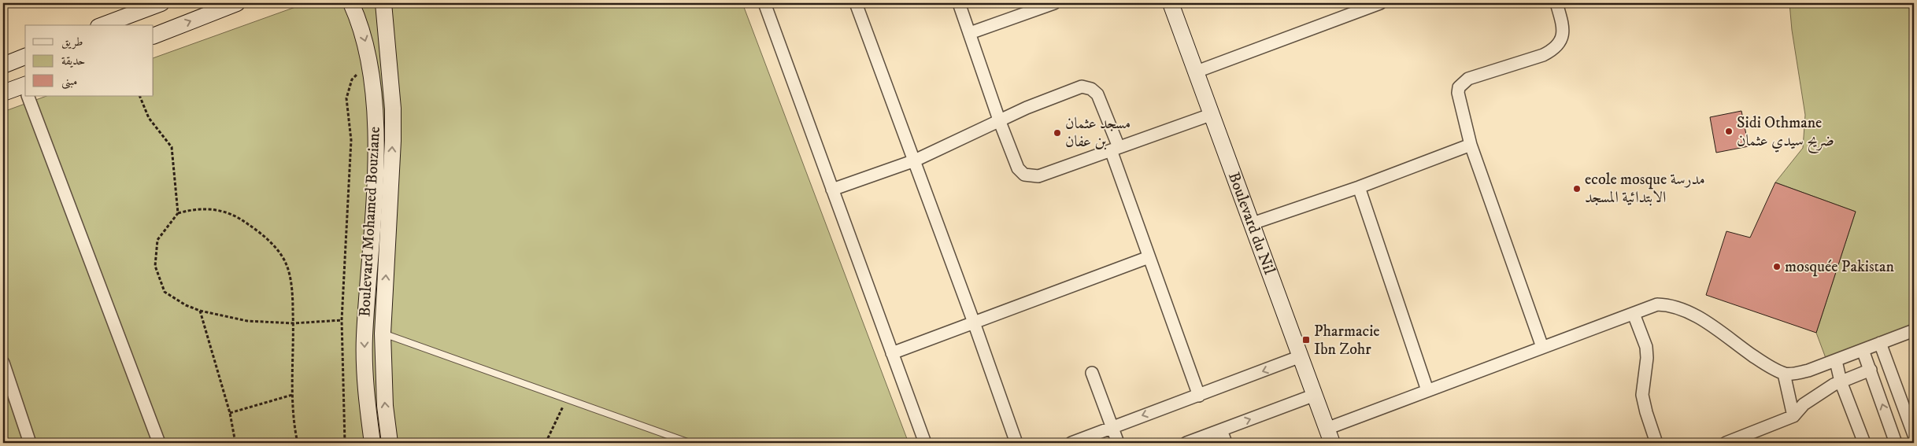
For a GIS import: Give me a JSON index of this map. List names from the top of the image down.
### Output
{
  "streets": {
    "street": ["Boulevard Mohamed Bouziane", "Boulevard du Nil"]
  },
  "places": {
    "other": [
      "Sidi Othmane ضريح سيدي عثمان",
      "مسجد عثمان بن عفان",
      "ecole mosque مدرسة الابتدائية المسجد",
      "mosquée Pakistan"
    ],
    "transit": ["Pharmacie Ibn Zohr"]
  },
  "legend": ["طريق", "حديقة", "مبنى"]
}
